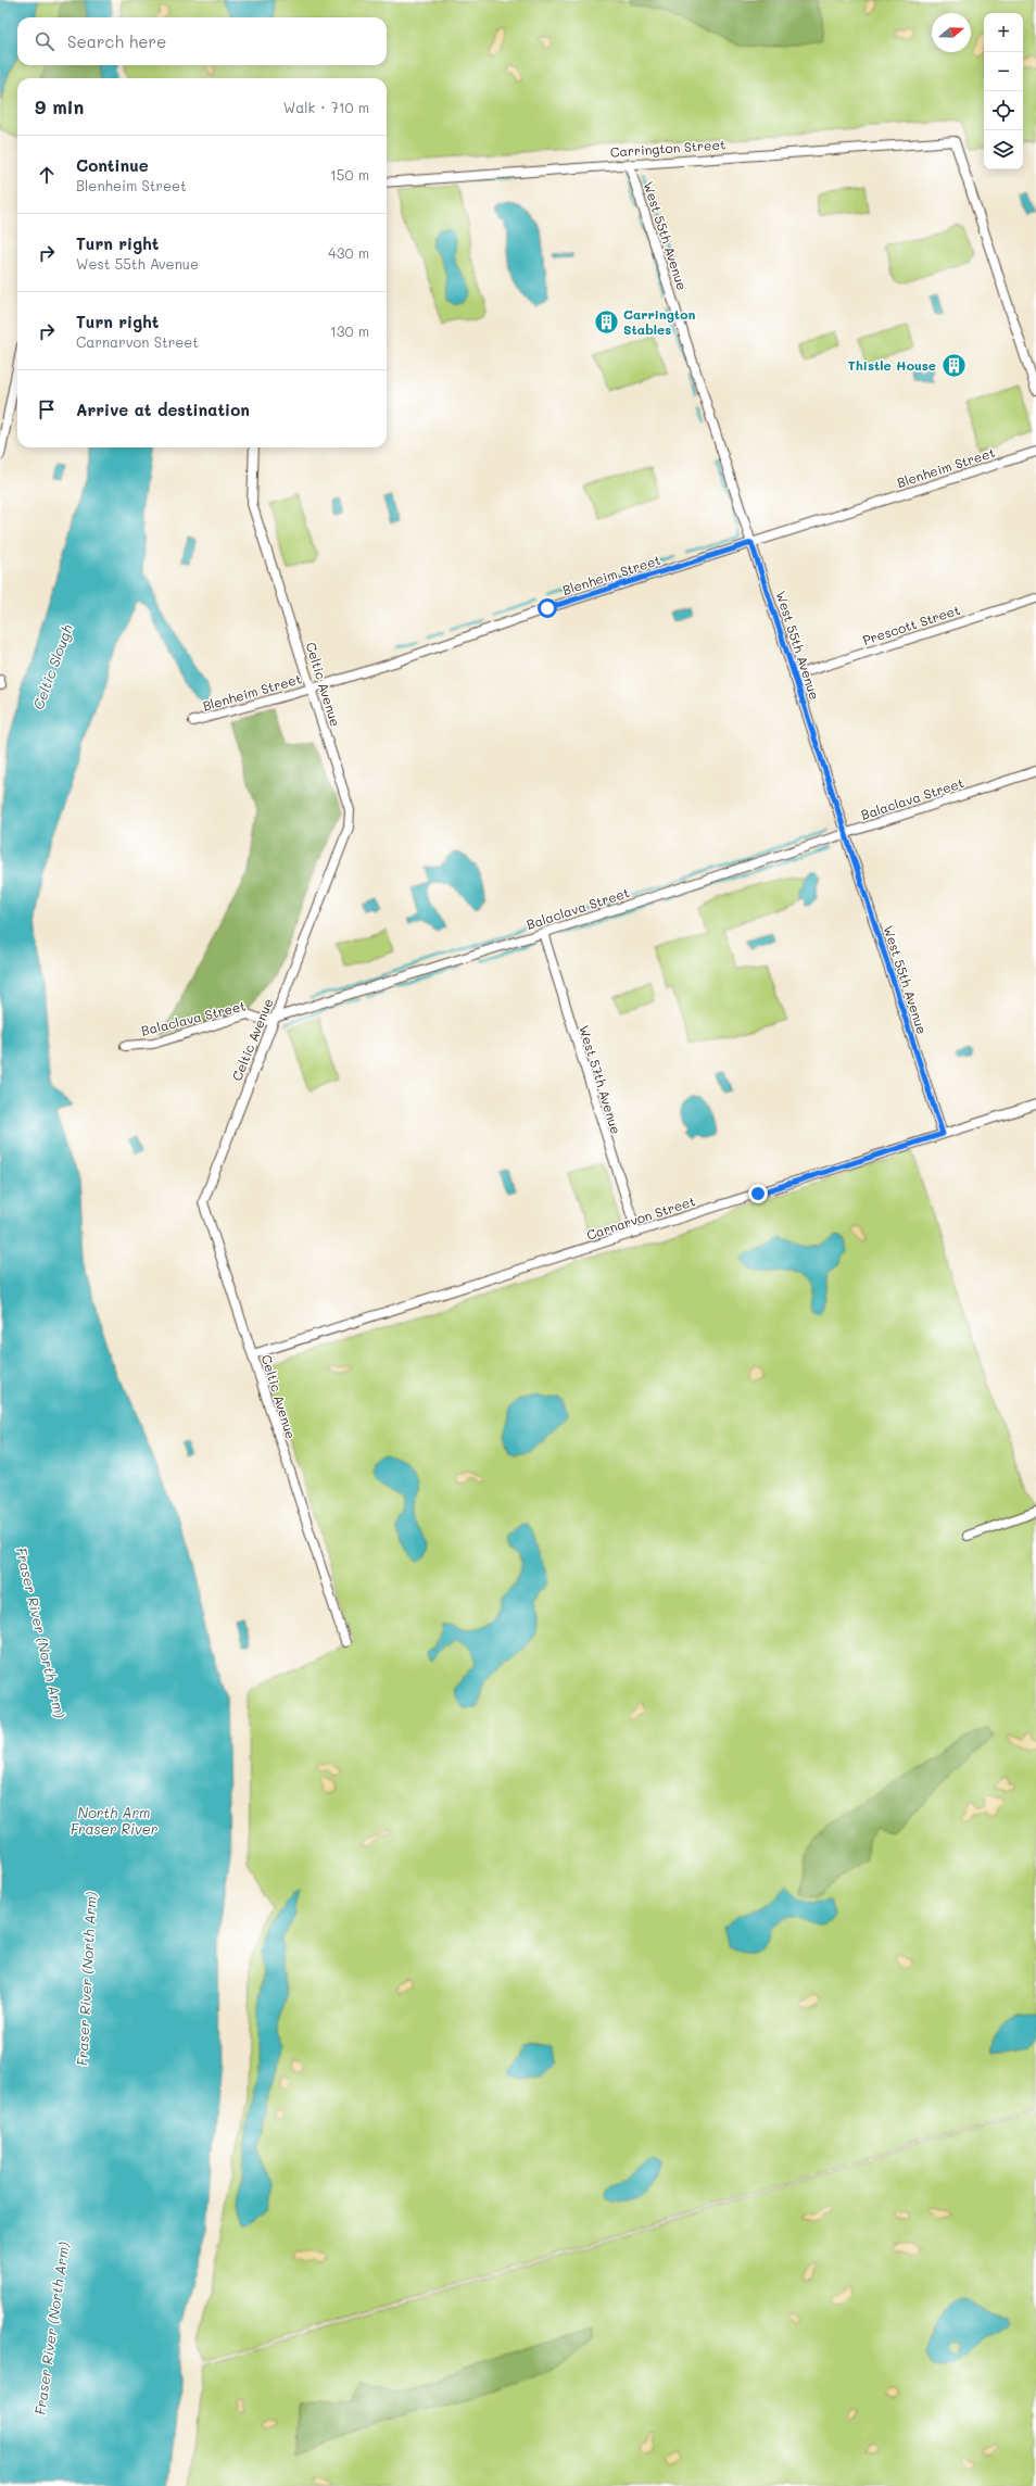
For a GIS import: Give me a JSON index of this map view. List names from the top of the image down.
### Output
{
  "streets": {
    "street": [
      "Carrington Street",
      "West 55th Avenue",
      "Blenheim Street",
      "Prescott Street",
      "Celtic Avenue",
      "Balaclava Street",
      "West 57th Avenue",
      "Carnarvon Street"
    ]
  },
  "crossings": [
    ["Carrington Street", "West 55th Avenue"],
    ["West 55th Avenue", "Blenheim Street"],
    ["West 55th Avenue", "Prescott Street"],
    ["West 55th Avenue", "Balaclava Street"],
    ["West 55th Avenue", "Carnarvon Street"],
    ["Blenheim Street", "Celtic Avenue"],
    ["Celtic Avenue", "Balaclava Street"],
    ["Celtic Avenue", "Carnarvon Street"],
    ["Balaclava Street", "West 57th Avenue"],
    ["West 57th Avenue", "Carnarvon Street"]
  ],
  "water": ["Celtic Slough", "Fraser River (North Arm)", "North Arm Fraser River"],
  "places": {
    "building": ["Carrington Stables", "Thistle House"]
  },
  "north": "right",
  "page": {
    "map_buttons": ["+", "−"],
    "search": "Search here",
    "heading": ["9 min", "Walk · 710 m"],
    "list": [
      ["Continue", "Blenheim Street", "150 m"],
      ["Turn right", "West 55th Avenue", "430 m"],
      ["Turn right", "Carnarvon Street", "130 m"],
      "Arrive at destination"
    ]
  }
}
